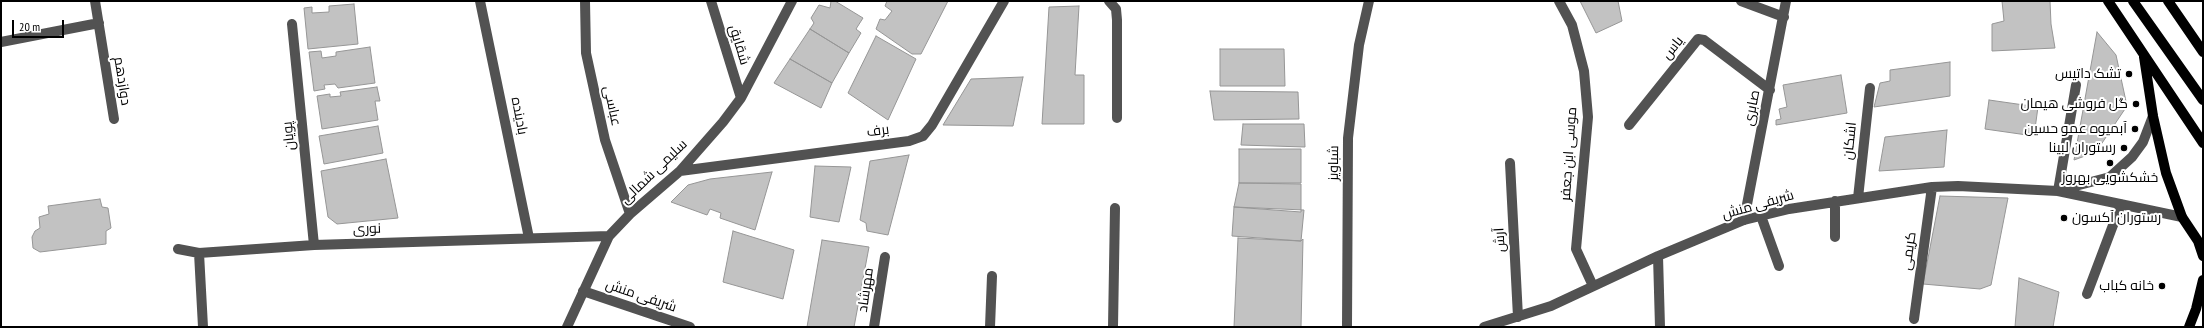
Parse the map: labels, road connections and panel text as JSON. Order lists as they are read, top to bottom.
{
  "streets": {
    "street": [
      "شقایق",
      "یاس",
      "دوازدهم",
      "عباسی",
      "صابری",
      "بادینده",
      "برف",
      "پویان",
      "اشکان",
      "موسی ابن جعفر",
      "شباویز",
      "سلیمی شمالی",
      "شریفی منش",
      "نوری",
      "آرش",
      "کریمی",
      "مهرشاد"
    ]
  },
  "crossings": [
    ["شقایق", "سلیمی شمالی"],
    ["یاس", "صابری"],
    ["عباسی", "سلیمی شمالی"],
    ["صابری", "شریفی منش"],
    ["بادینده", "نوری"],
    ["برف", "سلیمی شمالی"],
    ["پویان", "نوری"],
    ["اشکان", "شریفی منش"],
    ["موسی ابن جعفر", "شریفی منش"],
    ["سلیمی شمالی", "شریفی منش"],
    ["سلیمی شمالی", "نوری"],
    ["شریفی منش", "آرش"],
    ["شریفی منش", "کریمی"]
  ],
  "places": [
    "تشک داتیس",
    "گل فروشی هیمان",
    "آبمیوه عمو حسین",
    "رستوران لبینا",
    "خشکشویی بهروز",
    "رستوران آکسون",
    "خانه کباب"
  ],
  "scale_bar": "20 m"
}
